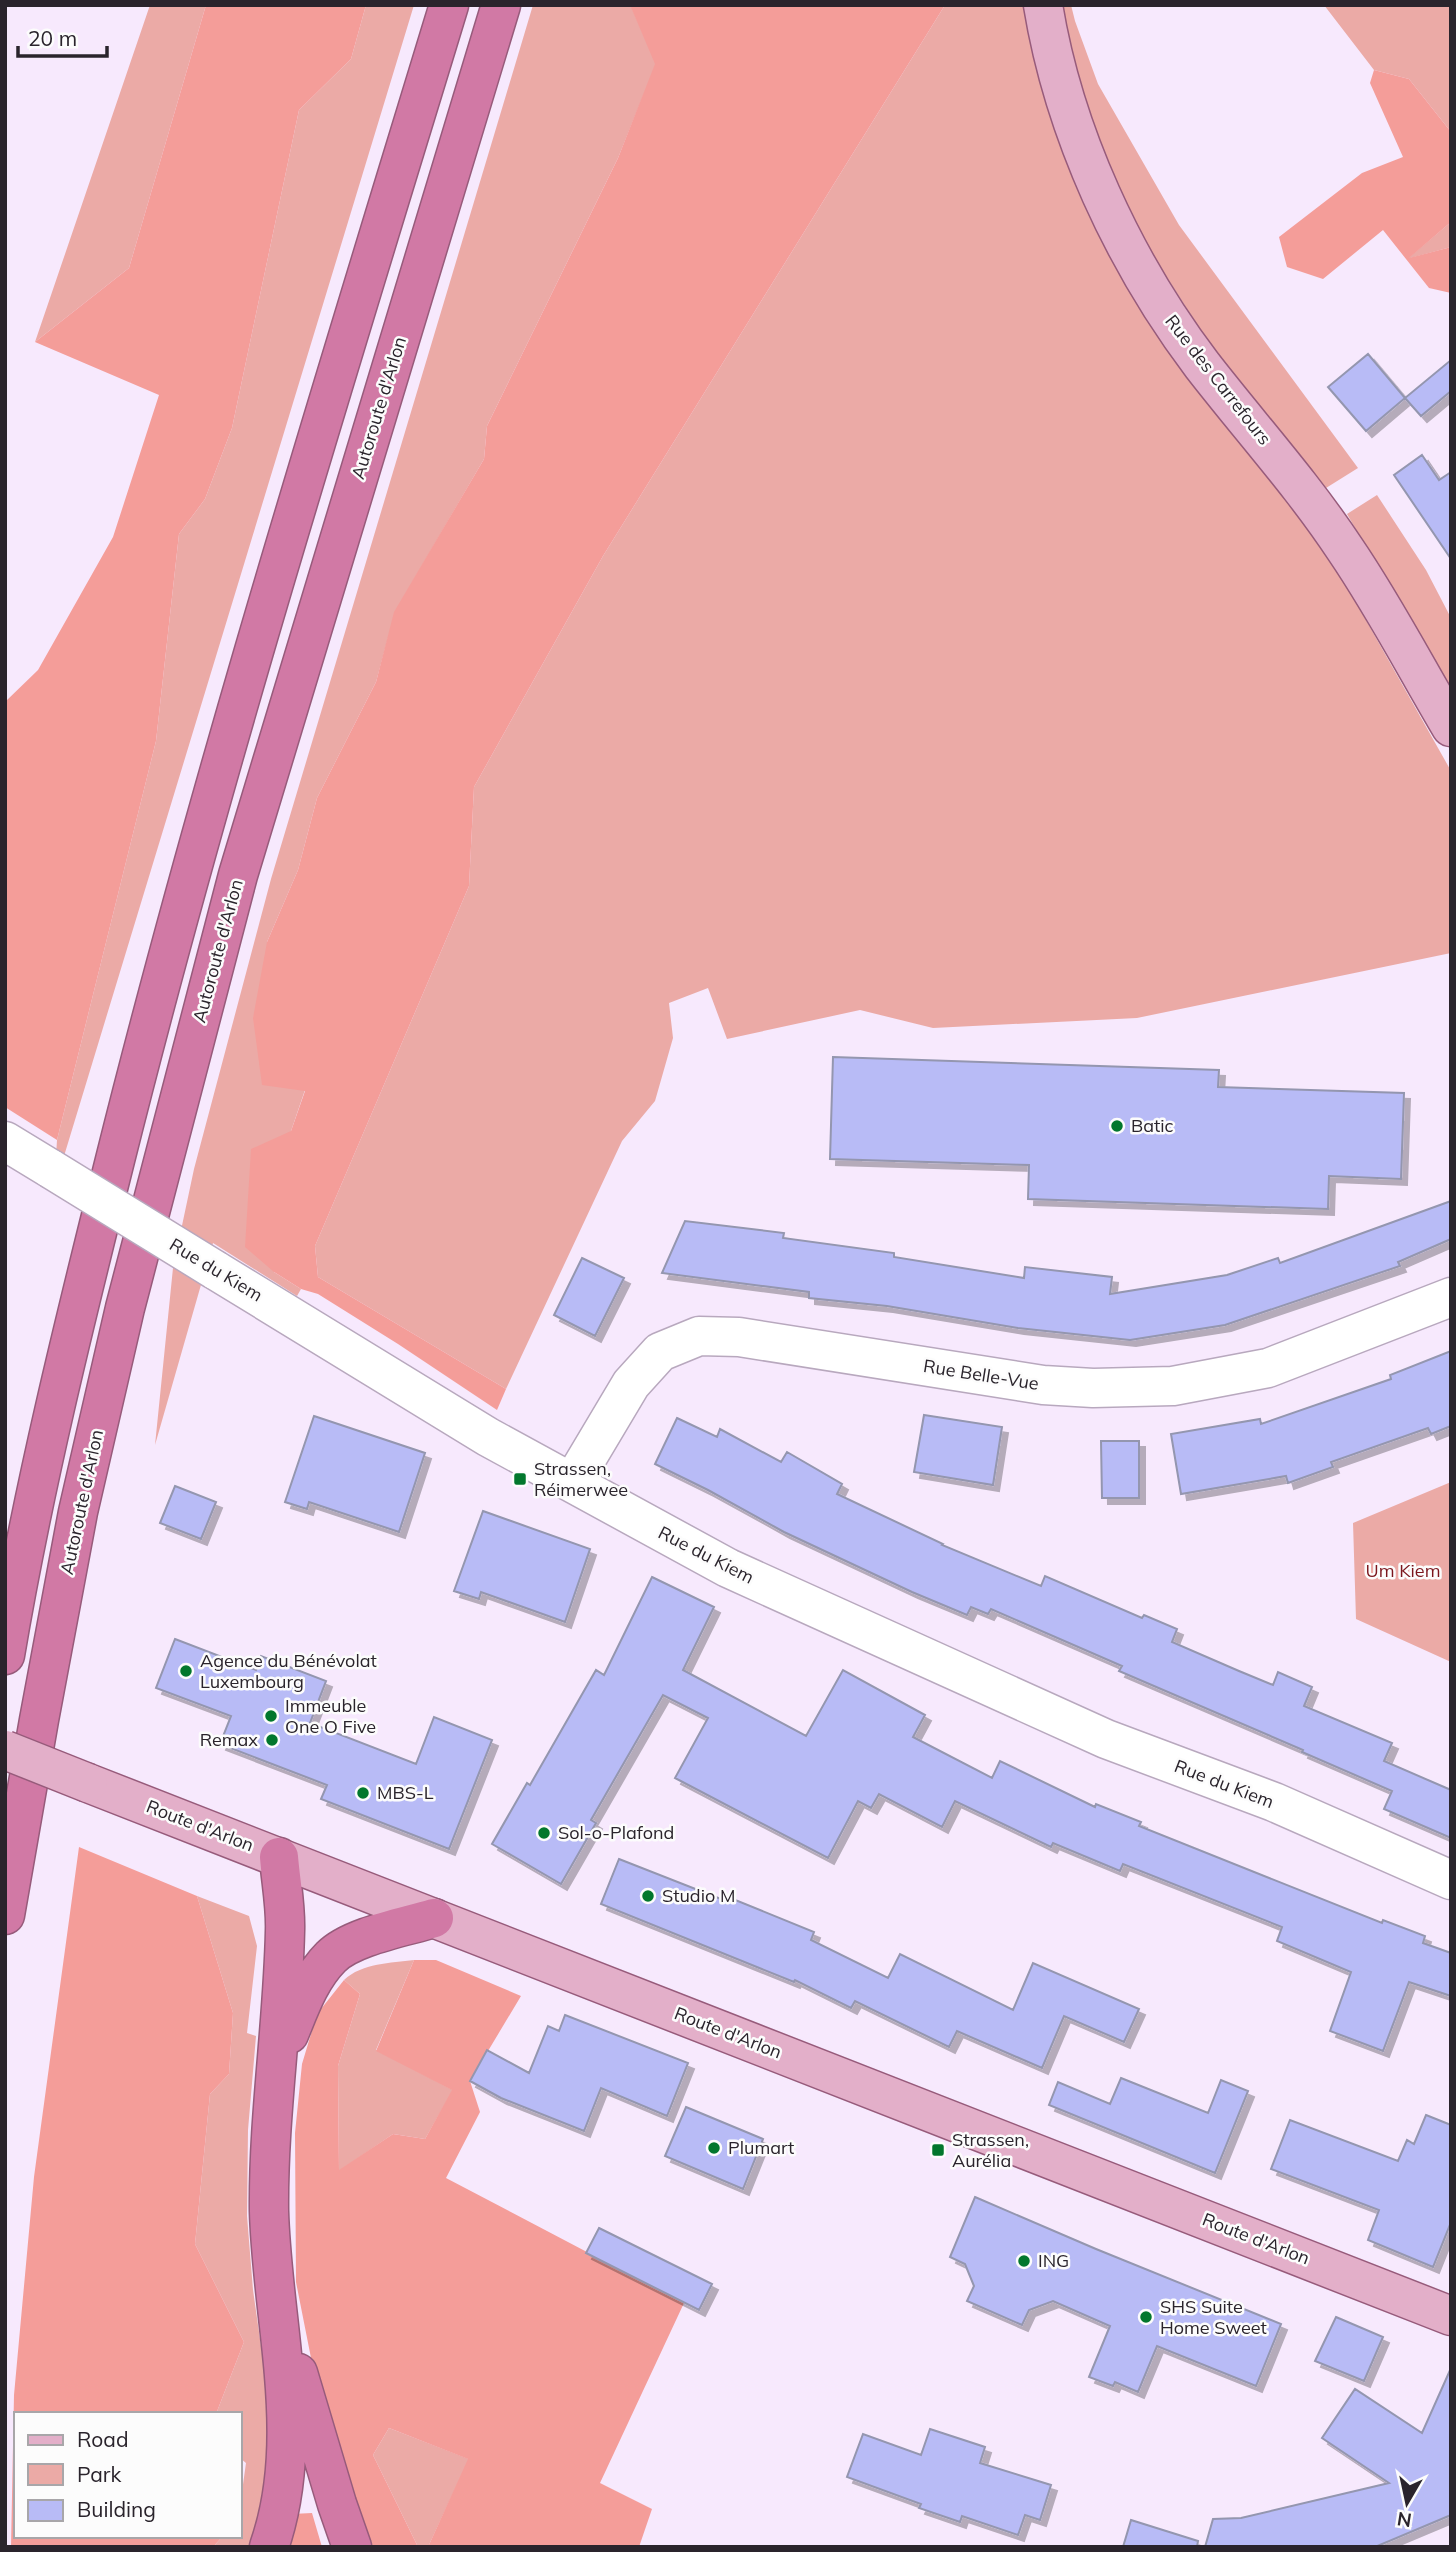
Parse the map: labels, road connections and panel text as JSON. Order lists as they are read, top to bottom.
{
  "streets": {
    "highway": ["Autoroute d'Arlon"],
    "main road": ["Rue des Carrefours", "Route d'Arlon"],
    "street": ["Rue du Kiem", "Rue Belle-Vue"]
  },
  "crossings": [
    ["Rue du Kiem", "Rue Belle-Vue"]
  ],
  "parks": ["Um Kiem"],
  "places": {
    "other": [
      "Batic",
      "Agence du Bénévolat Luxembourg",
      "Immeuble One O Five",
      "Remax",
      "MBS-L",
      "Sol-o-Plafond",
      "Studio M",
      "Plumart",
      "ING",
      "SHS Suite Home Sweet"
    ],
    "transit": ["Strassen, Réimerwee", "Strassen, Aurélia"]
  },
  "legend": ["Road", "Park", "Building"],
  "scale_bar": "20 m",
  "north": "bottom"
}
